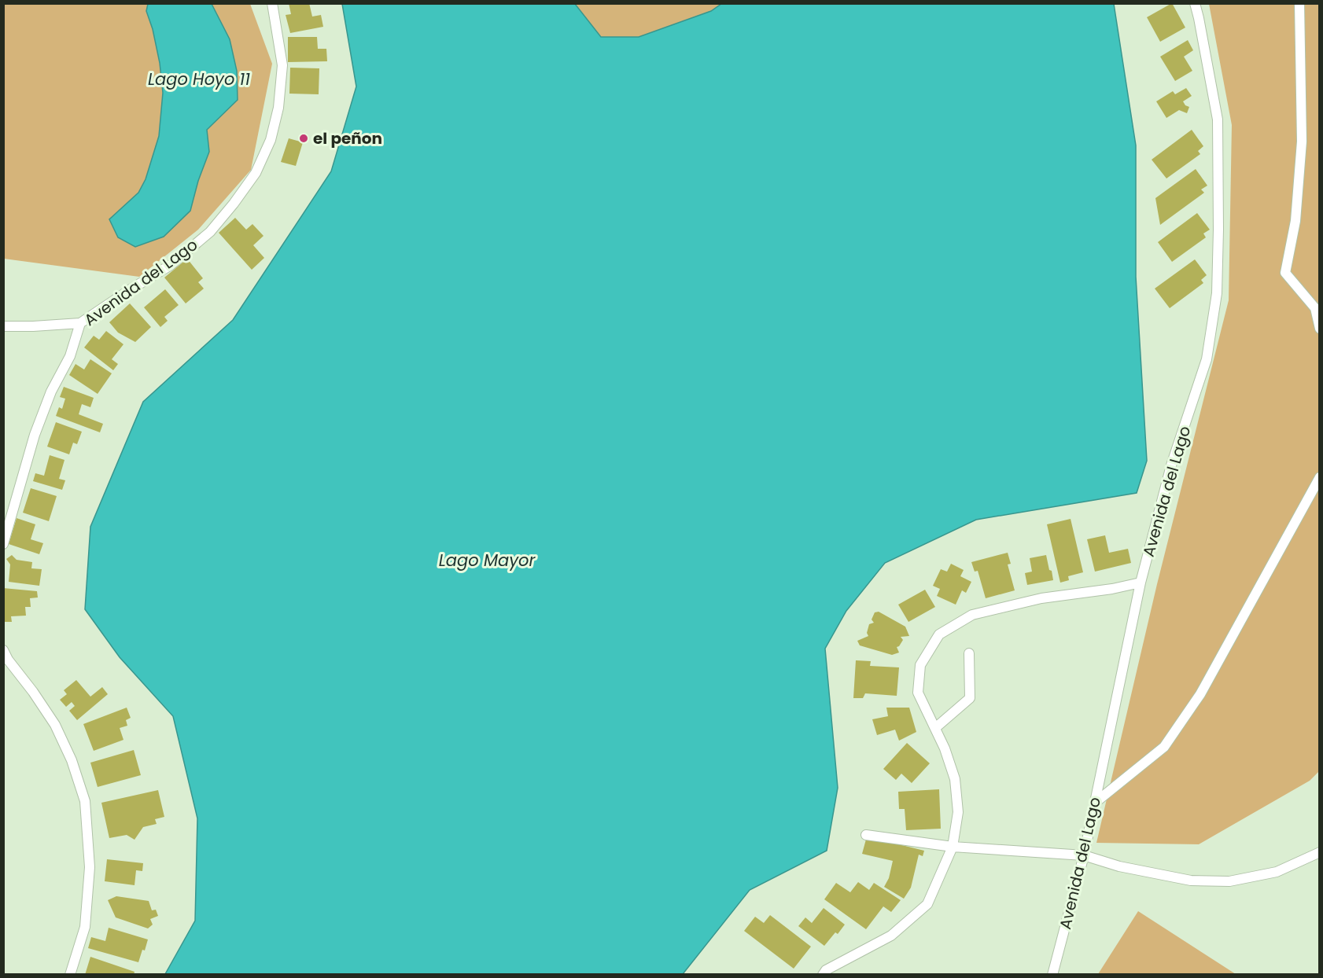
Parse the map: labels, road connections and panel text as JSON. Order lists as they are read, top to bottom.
{
  "streets": {
    "street": ["Avenida del Lago"]
  },
  "water": ["Lago Hoyo 11", "Lago Mayor"],
  "places": ["el peñon"]
}
